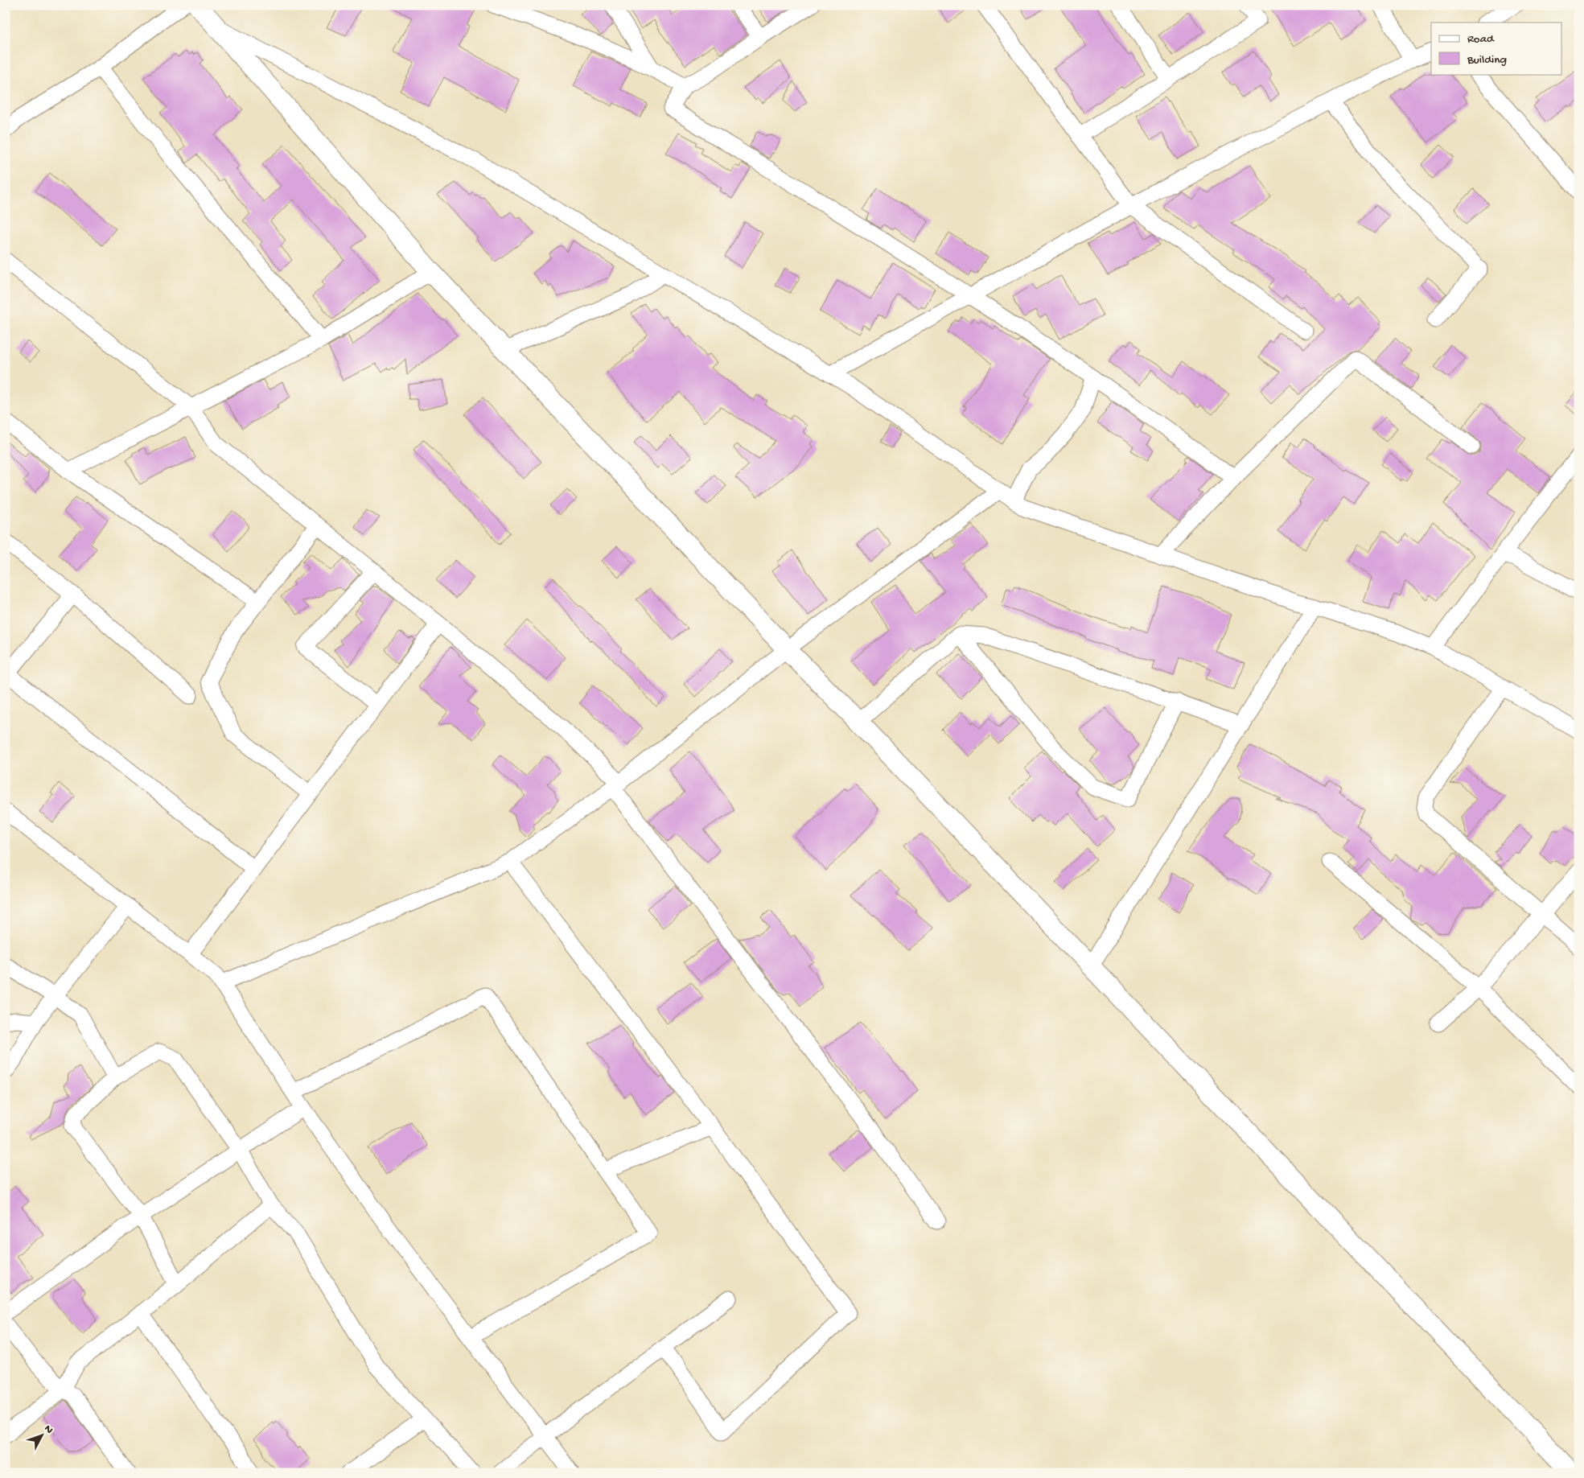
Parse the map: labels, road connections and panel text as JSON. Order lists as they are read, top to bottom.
{
  "legend": ["Road", "Building"],
  "north": "top right"
}
